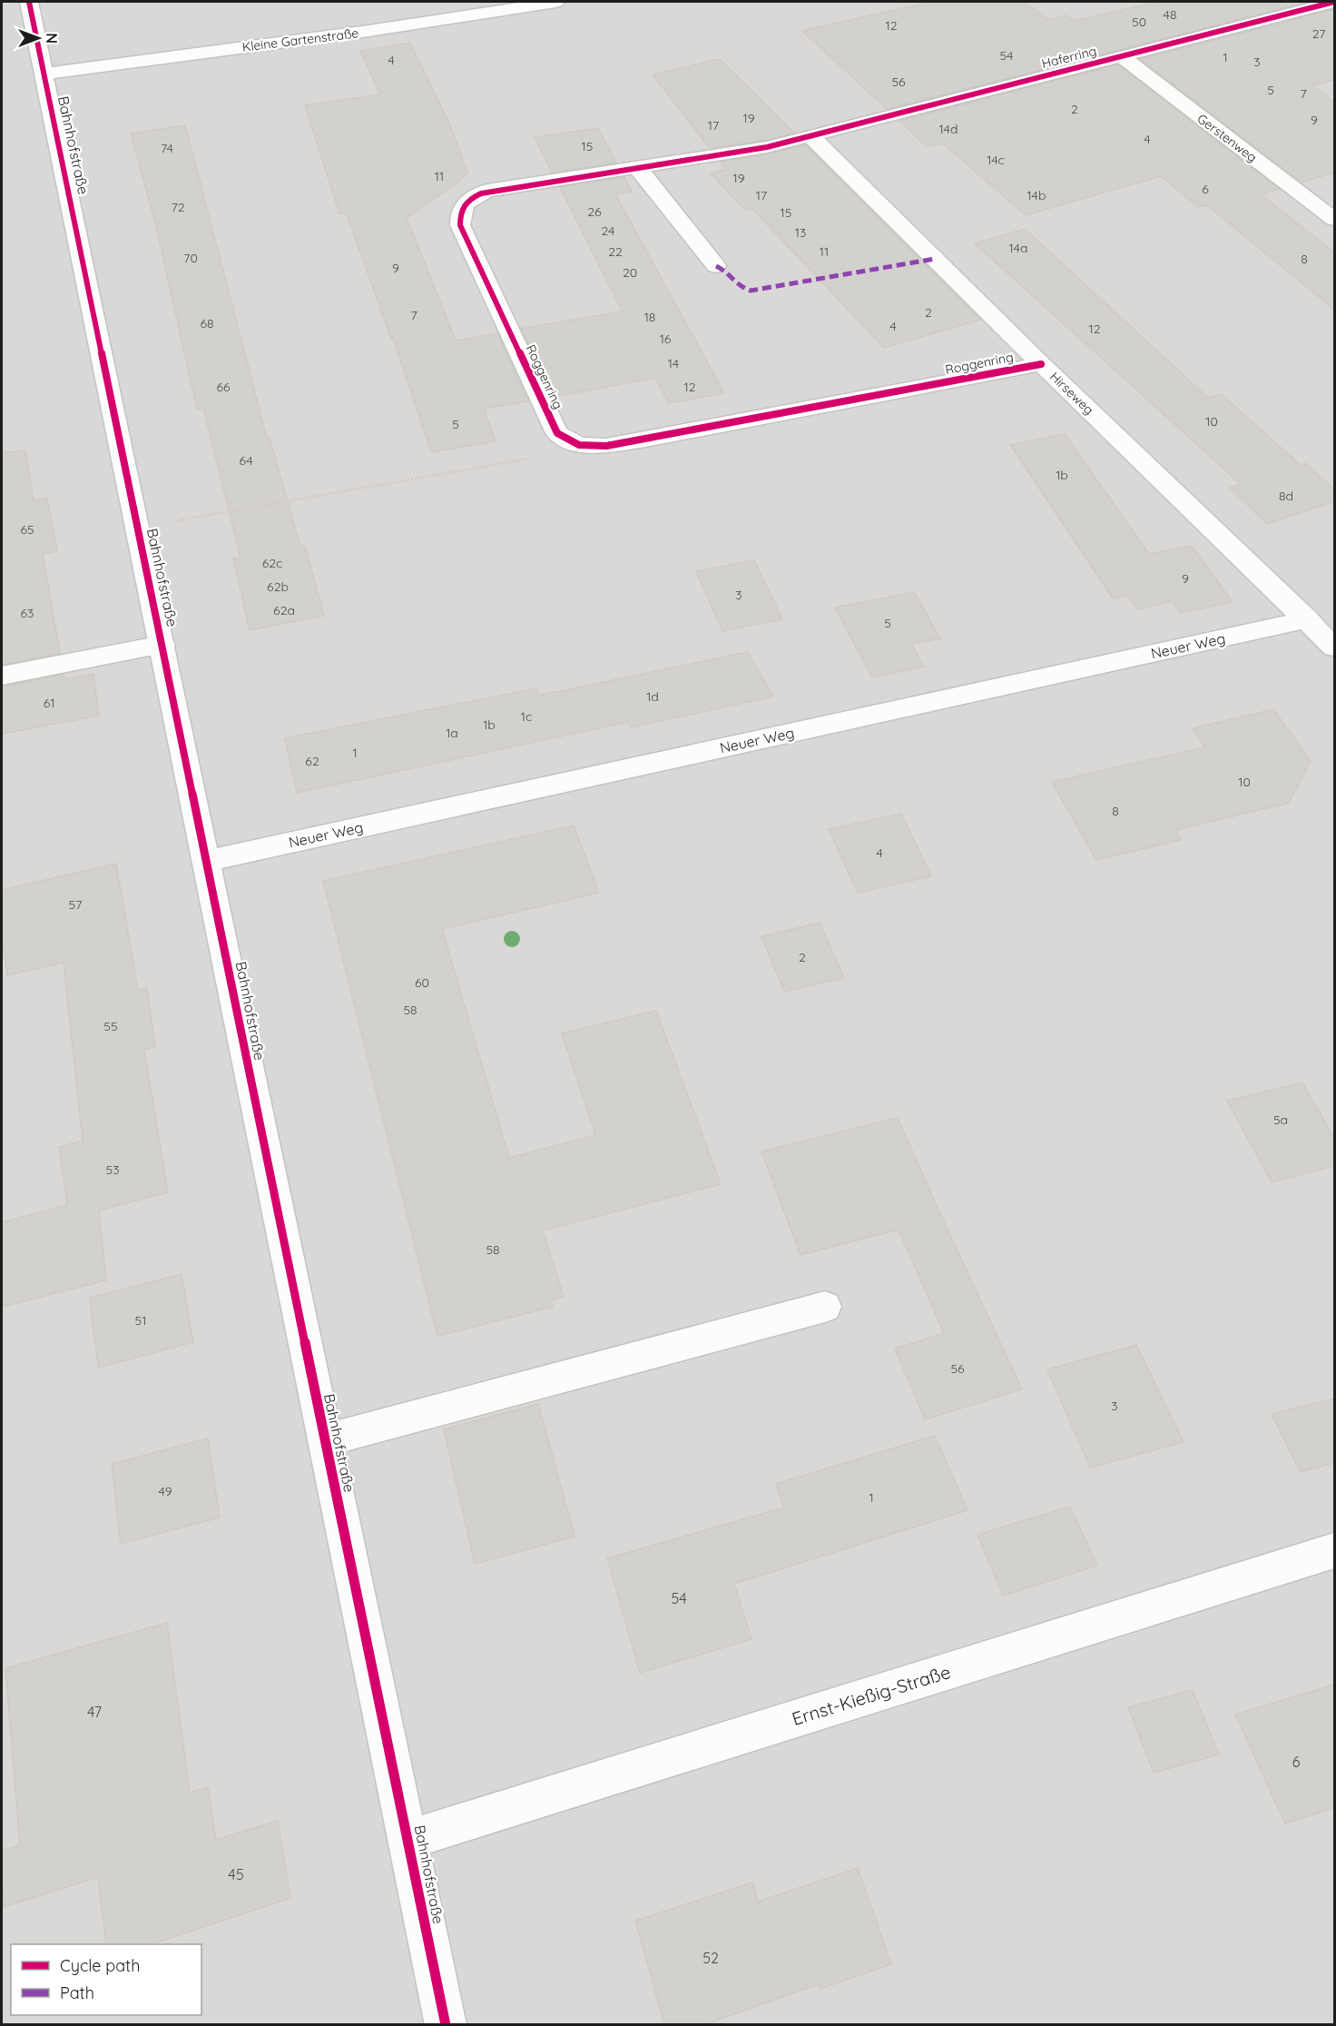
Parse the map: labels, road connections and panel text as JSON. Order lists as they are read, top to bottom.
{
  "streets": {
    "street": [
      "Kleine Gartenstraße",
      "Haferring",
      "Gerstenweg",
      "Bahnhofstraße",
      "Roggenring",
      "Hirseweg",
      "Neuer Weg",
      "Ernst-Kießig-Straße"
    ]
  },
  "crossings": [
    ["Kleine Gartenstraße", "Bahnhofstraße"],
    ["Haferring", "Gerstenweg"],
    ["Haferring", "Roggenring"],
    ["Haferring", "Hirseweg"],
    ["Bahnhofstraße", "Neuer Weg"],
    ["Bahnhofstraße", "Ernst-Kießig-Straße"],
    ["Roggenring", "Hirseweg"],
    ["Hirseweg", "Neuer Weg"]
  ],
  "house_numbers": [
    "48",
    "50",
    "12",
    "27",
    "54",
    "1",
    "4",
    "3",
    "56",
    "5",
    "7",
    "2",
    "19",
    "9",
    "17",
    "14d",
    "4",
    "15",
    "74",
    "14c",
    "11",
    "19",
    "6",
    "17",
    "14b",
    "72",
    "26",
    "15",
    "24",
    "13",
    "14a",
    "22",
    "11",
    "70",
    "8",
    "9",
    "20",
    "2",
    "7",
    "18",
    "68",
    "4",
    "12",
    "16",
    "14",
    "66",
    "12",
    "10",
    "5",
    "64",
    "1b",
    "8d",
    "65",
    "62c",
    "9",
    "62b",
    "3",
    "62a",
    "63",
    "5",
    "1d",
    "61",
    "1c",
    "1b",
    "1a",
    "1",
    "62",
    "10",
    "8",
    "4",
    "57",
    "2",
    "60",
    "58",
    "55",
    "5a",
    "53",
    "58",
    "51",
    "56",
    "3",
    "49",
    "1",
    "54",
    "47",
    "6",
    "45",
    "52"
  ],
  "legend": ["Cycle path", "Path"],
  "north": "right"
}
